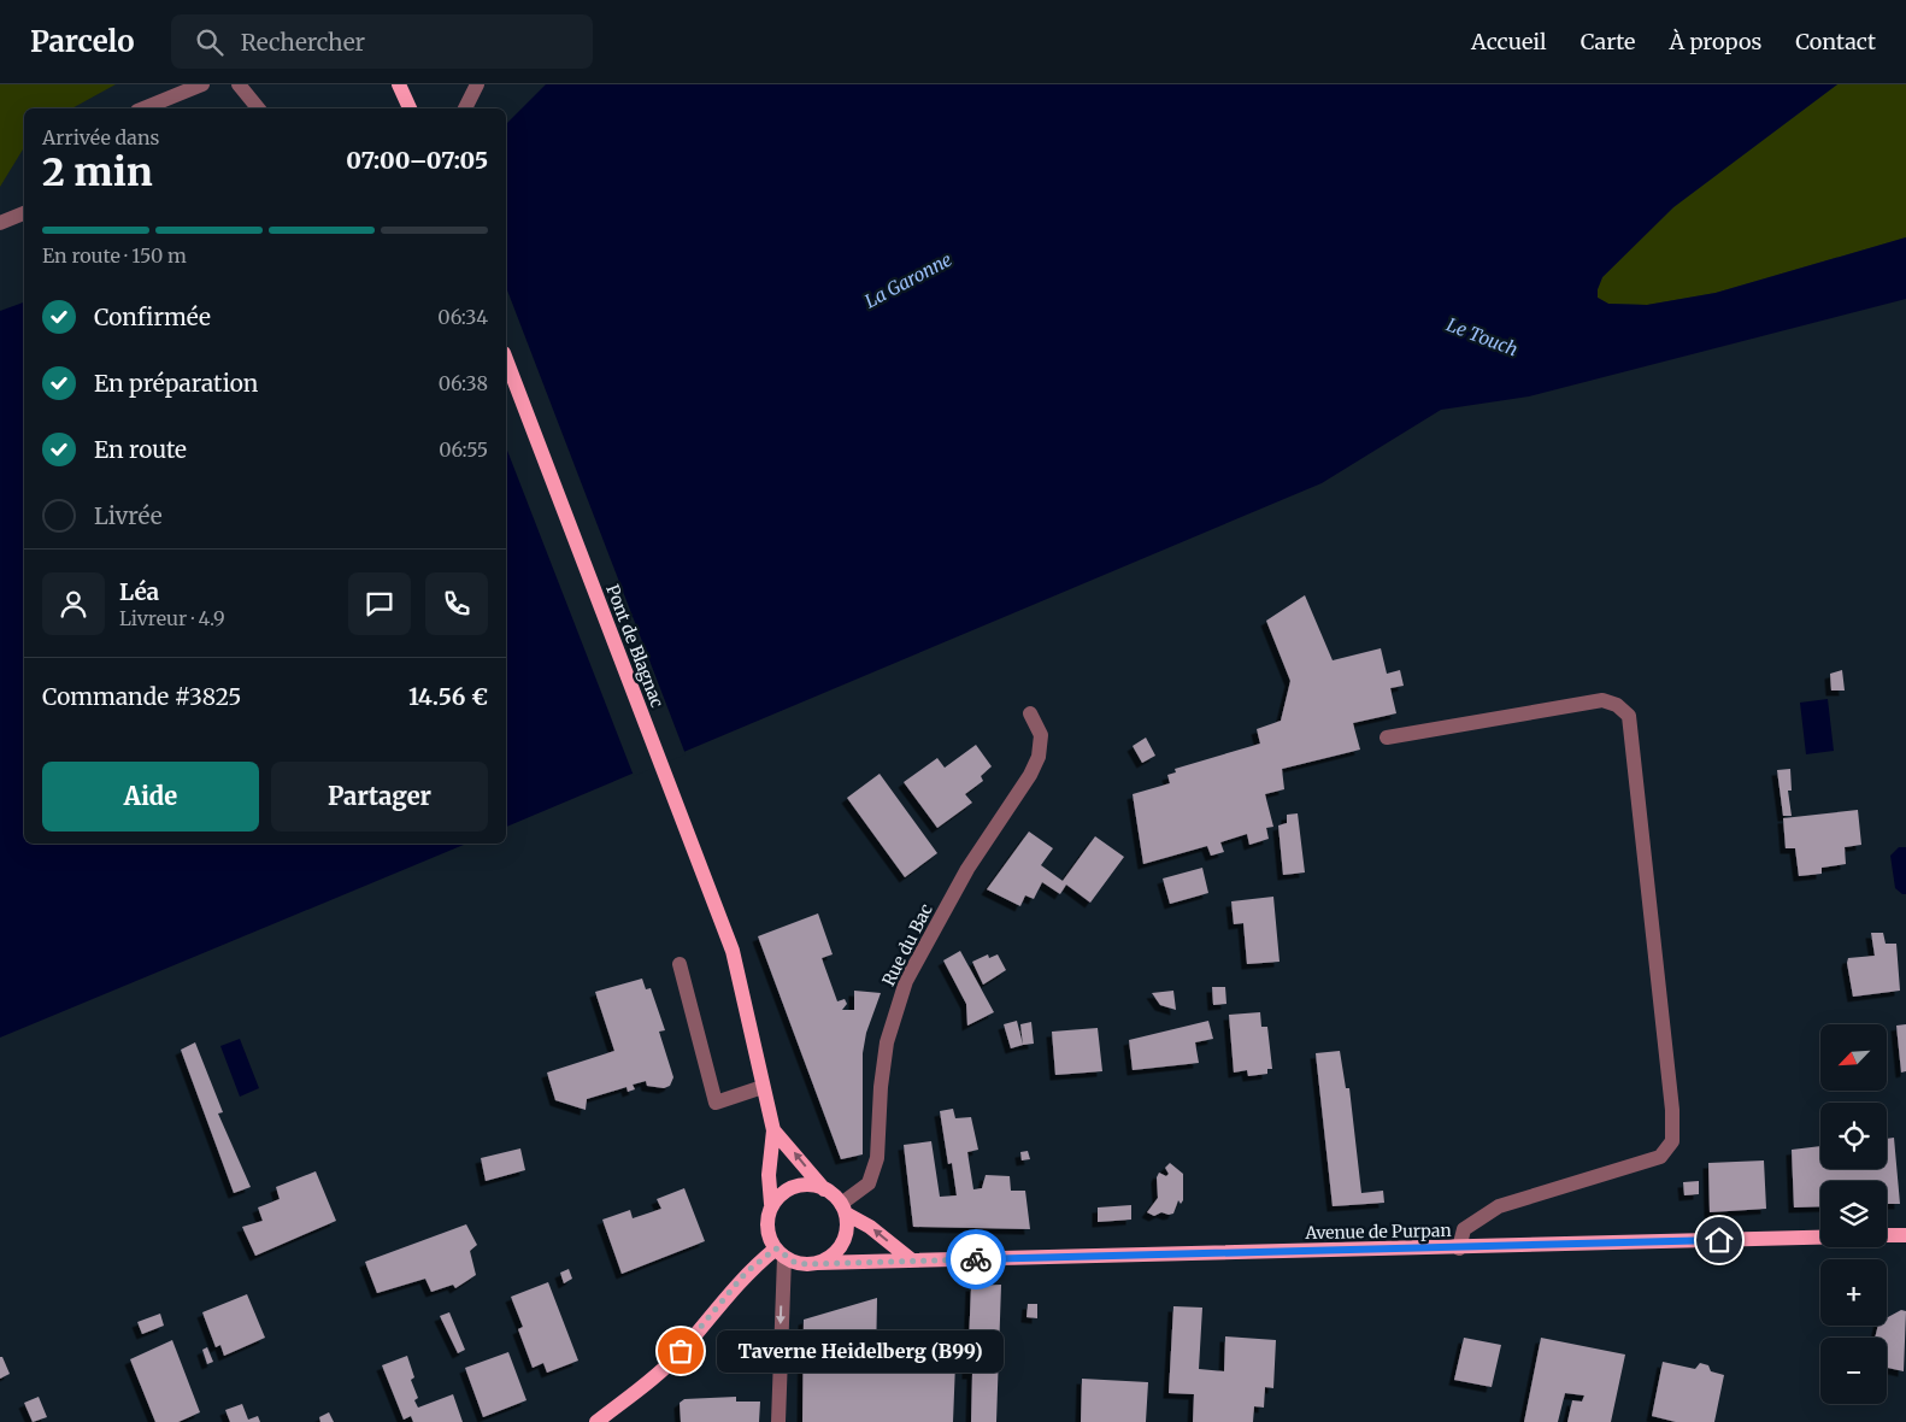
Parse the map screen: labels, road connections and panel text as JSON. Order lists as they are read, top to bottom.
{
  "streets": {
    "main road": ["Pont de Blagnac", "Avenue de Purpan"],
    "street": ["Rue du Bac"]
  },
  "crossings": [
    ["Rue du Bac", "Avenue de Purpan"]
  ],
  "water": ["La Garonne", "Le Touch"],
  "places": ["Taverne Heidelberg (B99)"],
  "north": "bottom left",
  "page": {
    "header": "Parcelo",
    "search": "Rechercher",
    "nav": [
      "Accueil",
      "Carte",
      "À propos",
      "Contact"
    ],
    "heading": ["2 min", "Arrivée dans", "07:00–07:05"],
    "panel": [
      "Léa",
      "Livreur · 4.9",
      "Commande #3825",
      "14.56 €"
    ],
    "bar": "En route · 150 m",
    "list": [
      ["Confirmée", "06:34"],
      ["En préparation", "06:38"],
      ["En route", "06:55"],
      "Livrée"
    ],
    "buttons": ["Aide", "Partager"],
    "map_buttons": ["+", "−"],
    "bubble": "Taverne Heidelberg (B99)"
  }
}
